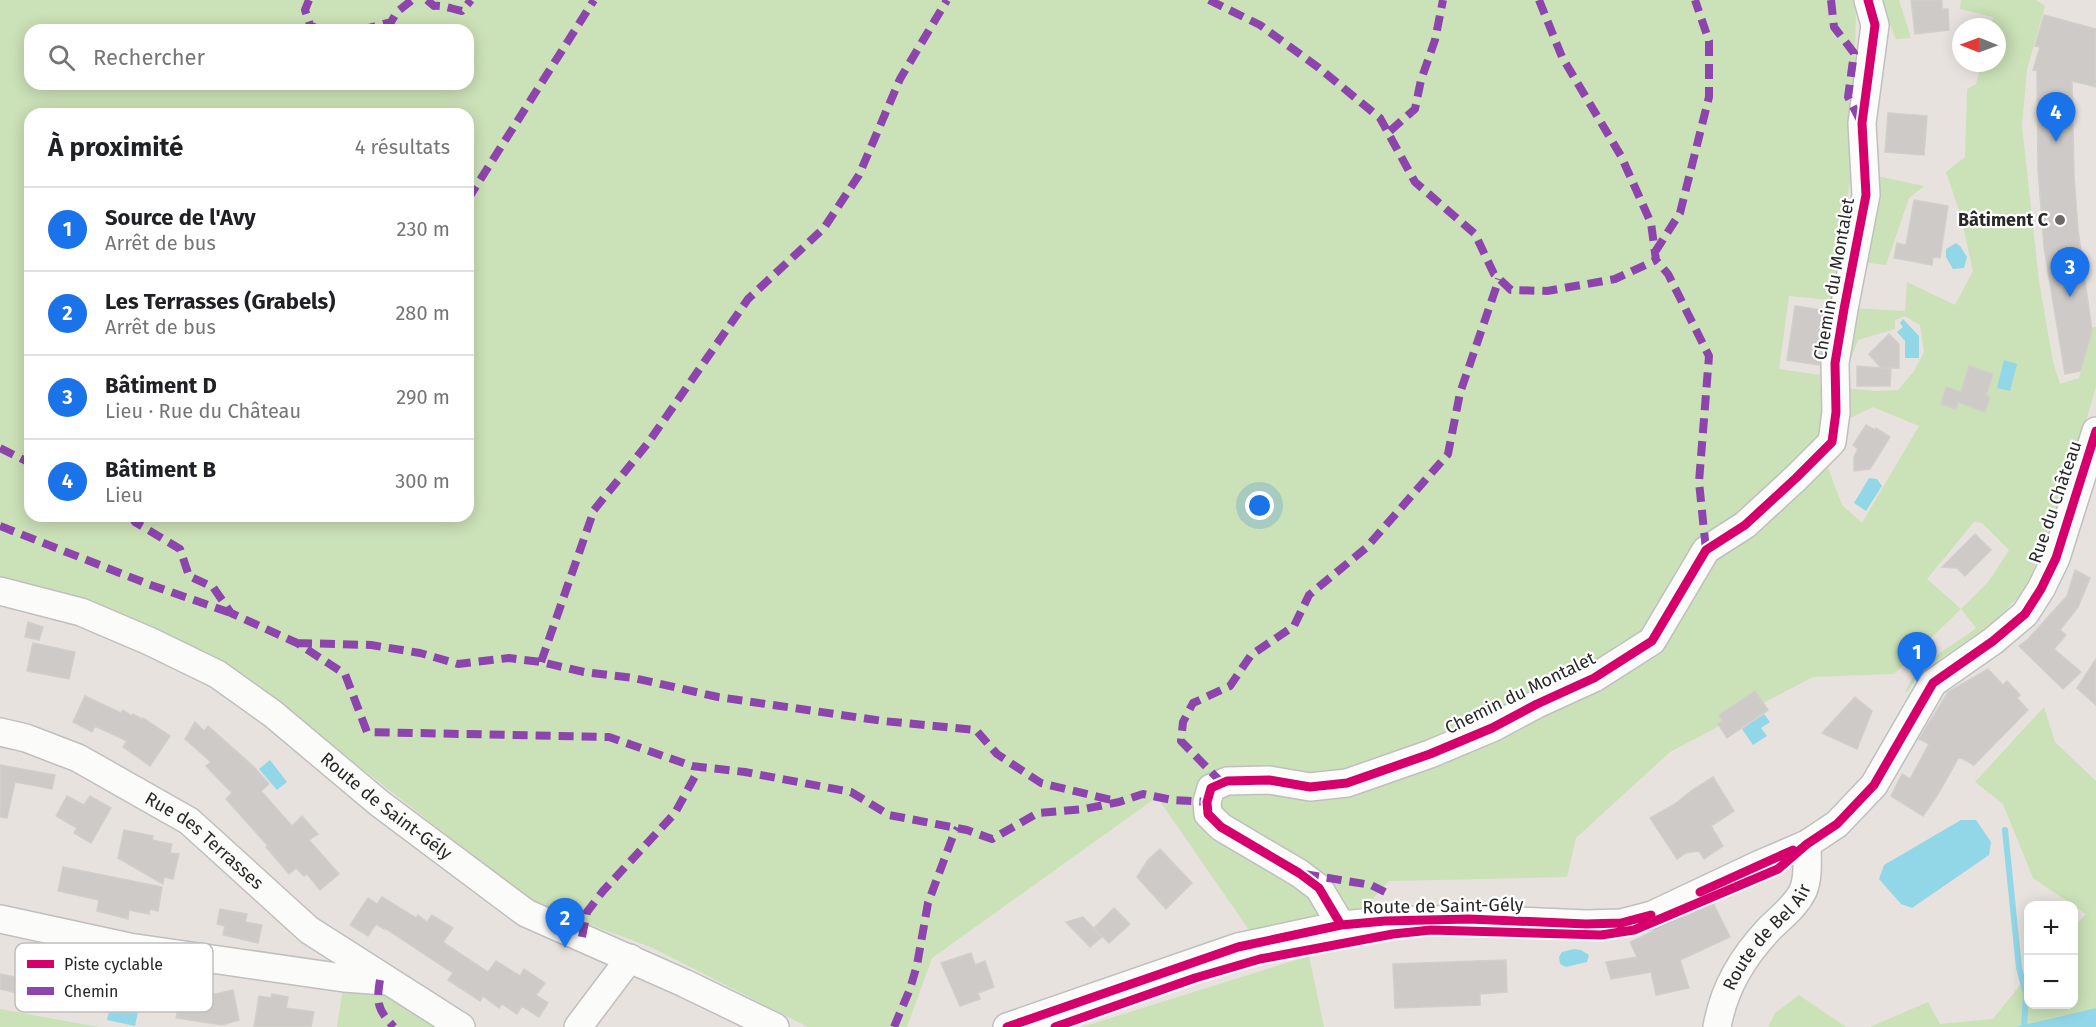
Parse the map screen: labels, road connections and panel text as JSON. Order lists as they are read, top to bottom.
{
  "streets": {
    "street": [
      "Chemin du Montalet",
      "Rue du Château",
      "Route de Saint-Gély",
      "Rue des Terrasses",
      "Route de Bel Air"
    ]
  },
  "crossings": [
    ["Chemin du Montalet", "Route de Saint-Gély"],
    ["Rue du Château", "Route de Saint-Gély"],
    ["Rue du Château", "Route de Bel Air"],
    ["Route de Saint-Gély", "Route de Bel Air"]
  ],
  "places": ["Bâtiment C"],
  "legend": ["Piste cyclable", "Chemin"],
  "north": "left",
  "page": {
    "search": "Rechercher",
    "pins": [
      "4",
      "3",
      "1",
      "2"
    ],
    "heading": ["À proximité", "4 résultats"],
    "list": [
      {
        "mark": "1",
        "name": "Source de l'Avy",
        "note": "Arrêt de bus",
        "value": "230 m"
      },
      {
        "mark": "2",
        "name": "Les Terrasses (Grabels)",
        "note": "Arrêt de bus",
        "value": "280 m"
      },
      {
        "mark": "3",
        "name": "Bâtiment D",
        "note": "Lieu · Rue du Château",
        "value": "290 m"
      },
      {
        "mark": "4",
        "name": "Bâtiment B",
        "note": "Lieu",
        "value": "300 m"
      }
    ],
    "map_buttons": ["+", "−"]
  }
}
